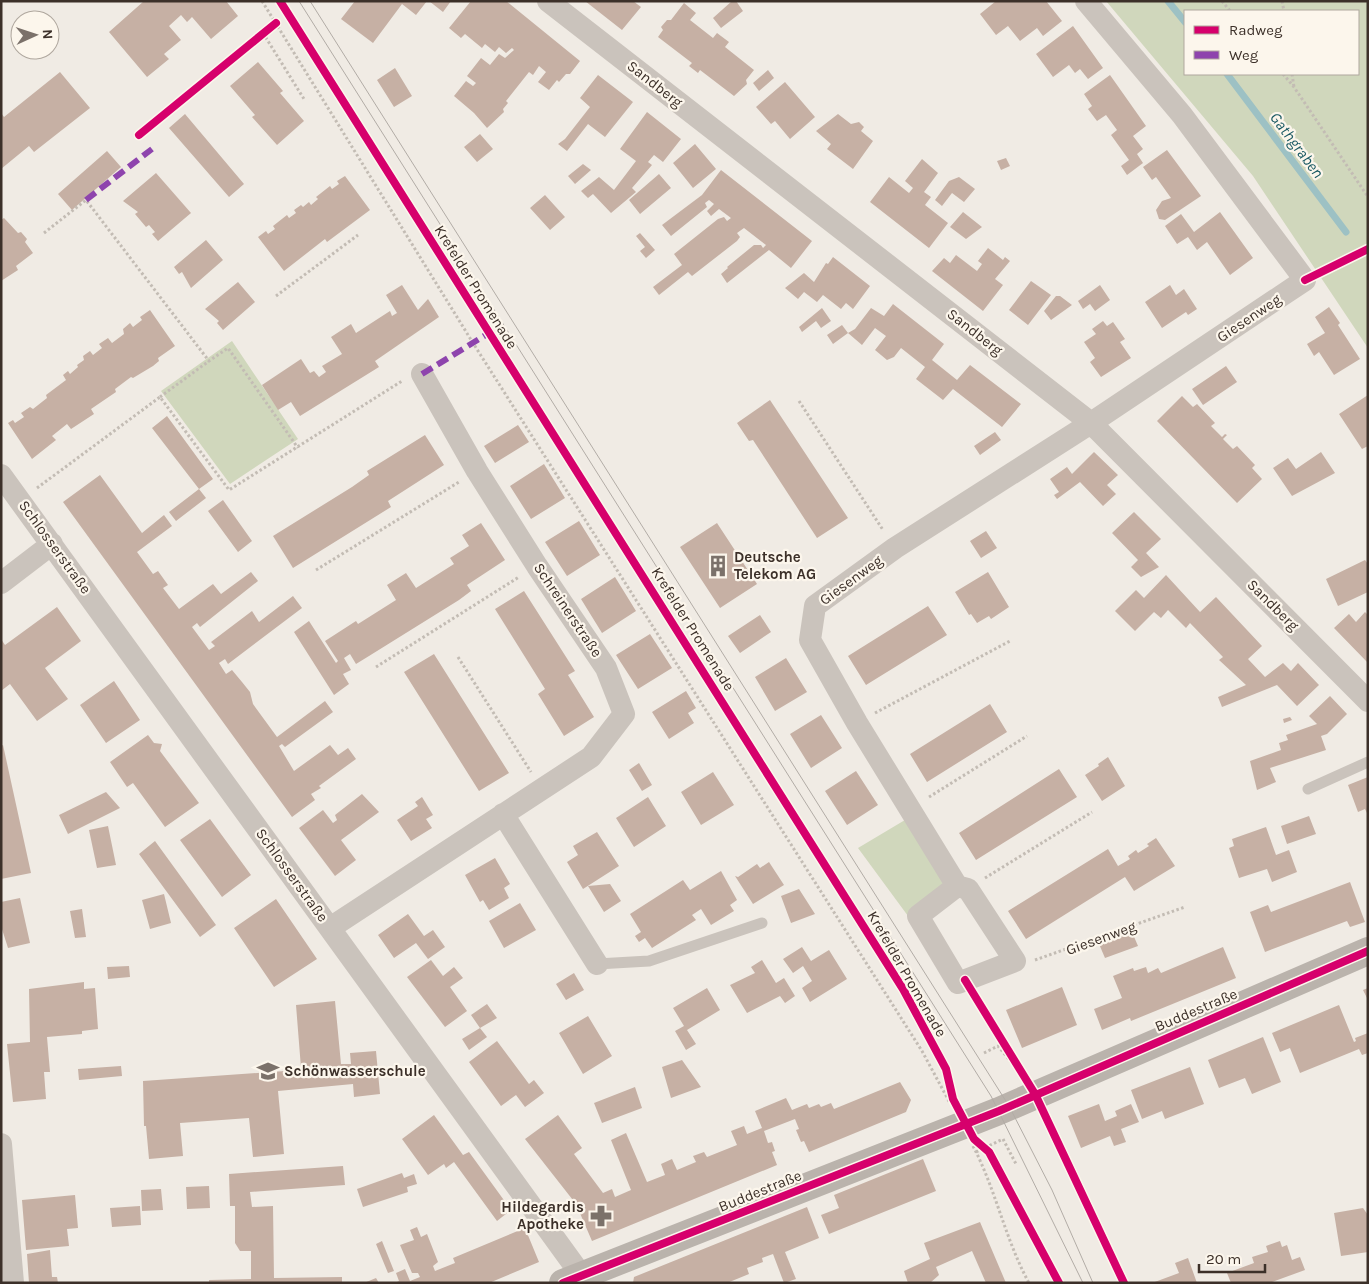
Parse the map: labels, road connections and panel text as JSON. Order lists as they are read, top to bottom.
{
  "streets": {
    "main road": ["Buddestraße"],
    "street": [
      "Sandberg",
      "Giesenweg",
      "Schlosserstraße",
      "Schreinerstraße"
    ],
    "cycle path": ["Krefelder Promenade"]
  },
  "crossings": [
    ["Sandberg", "Giesenweg"],
    ["Schlosserstraße", "Schreinerstraße"],
    ["Schlosserstraße", "Buddestraße"]
  ],
  "water": ["Gathgraben"],
  "places": {
    "building": ["Deutsche Telekom AG"],
    "school or university": ["Schönwasserschule"],
    "pharmacy": ["Hildegardis Apotheke"]
  },
  "legend": ["Radweg", "Weg"],
  "scale_bar": "20 m",
  "north": "right"
}
